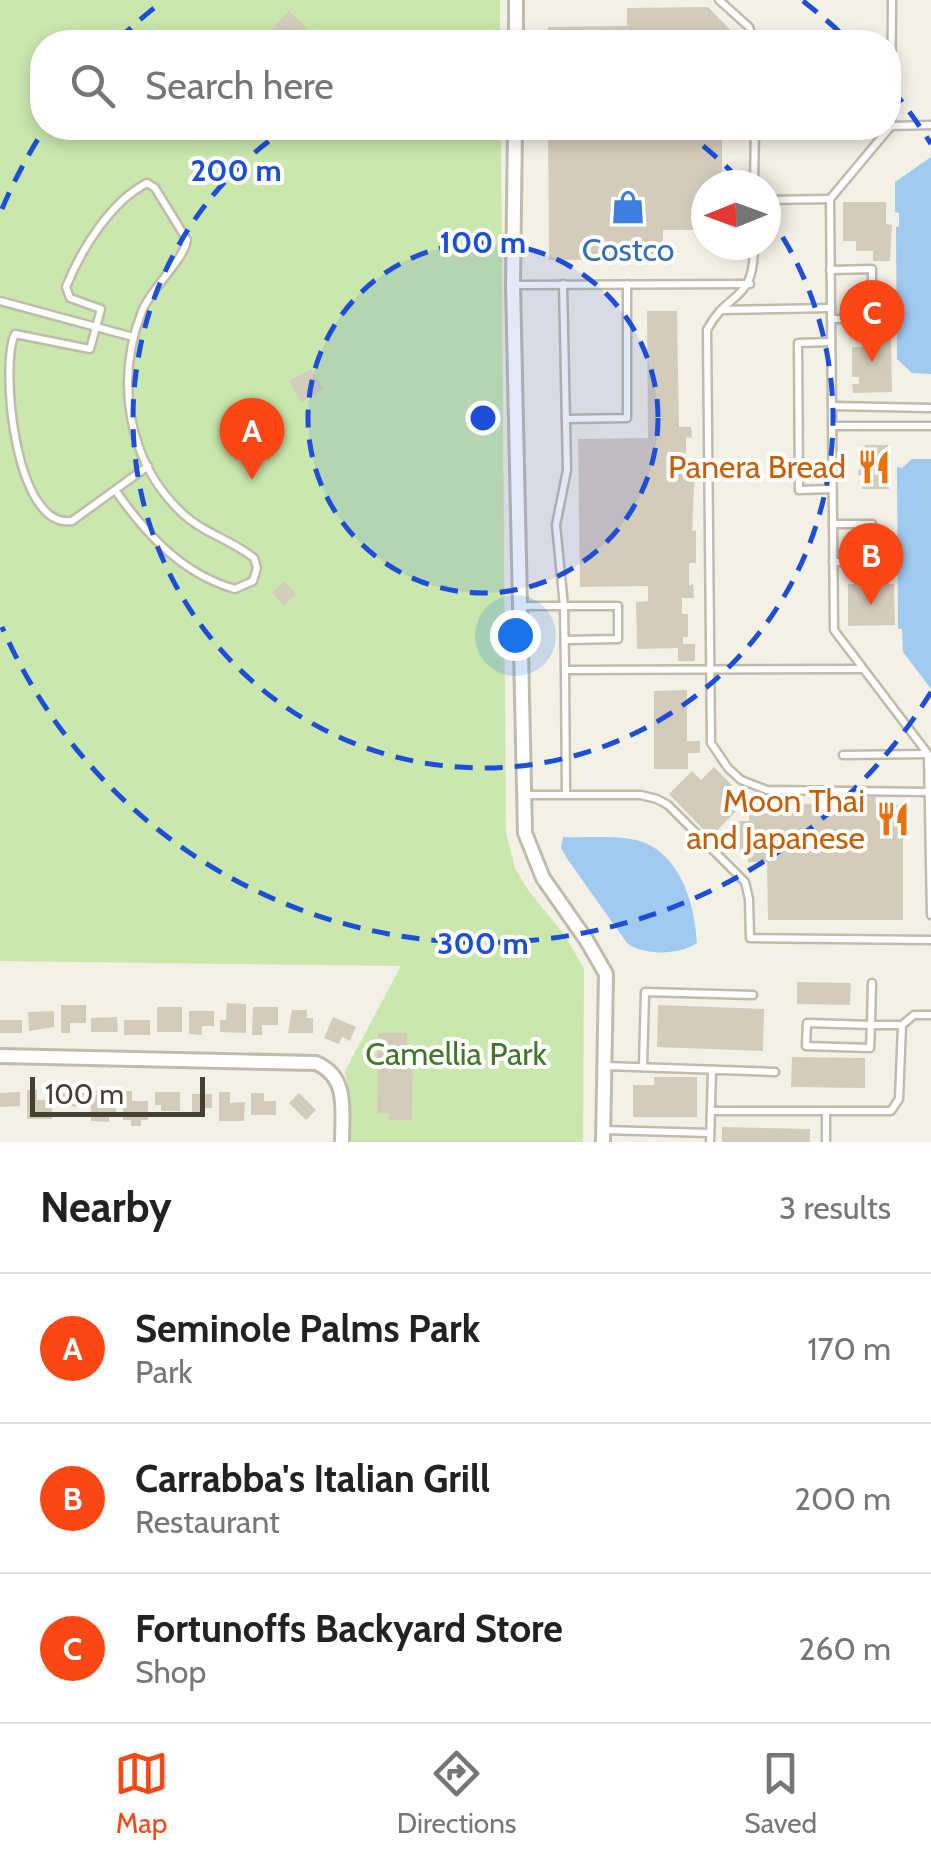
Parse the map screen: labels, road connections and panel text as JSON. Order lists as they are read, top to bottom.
{
  "parks": ["Camellia Park"],
  "places": {
    "shop": ["Costco"],
    "restaurant": ["Panera Bread", "Moon Thai and Japanese"]
  },
  "scale_bar": "100 m",
  "north": "left",
  "page": {
    "search": "Search here",
    "pins": ["C", "A", "B"],
    "scale": "100 m",
    "heading": ["Nearby", "3 results"],
    "list": [
      {
        "mark": "A",
        "name": "Seminole Palms Park",
        "note": "Park",
        "value": "170 m"
      },
      {
        "mark": "B",
        "name": "Carrabba's Italian Grill",
        "note": "Restaurant",
        "value": "200 m"
      },
      {
        "mark": "C",
        "name": "Fortunoffs Backyard Store",
        "note": "Shop",
        "value": "260 m"
      }
    ],
    "nav": ["Map", "Directions", "Saved"]
  },
  "rings": ["200 m", "100 m", "300 m"]
}
